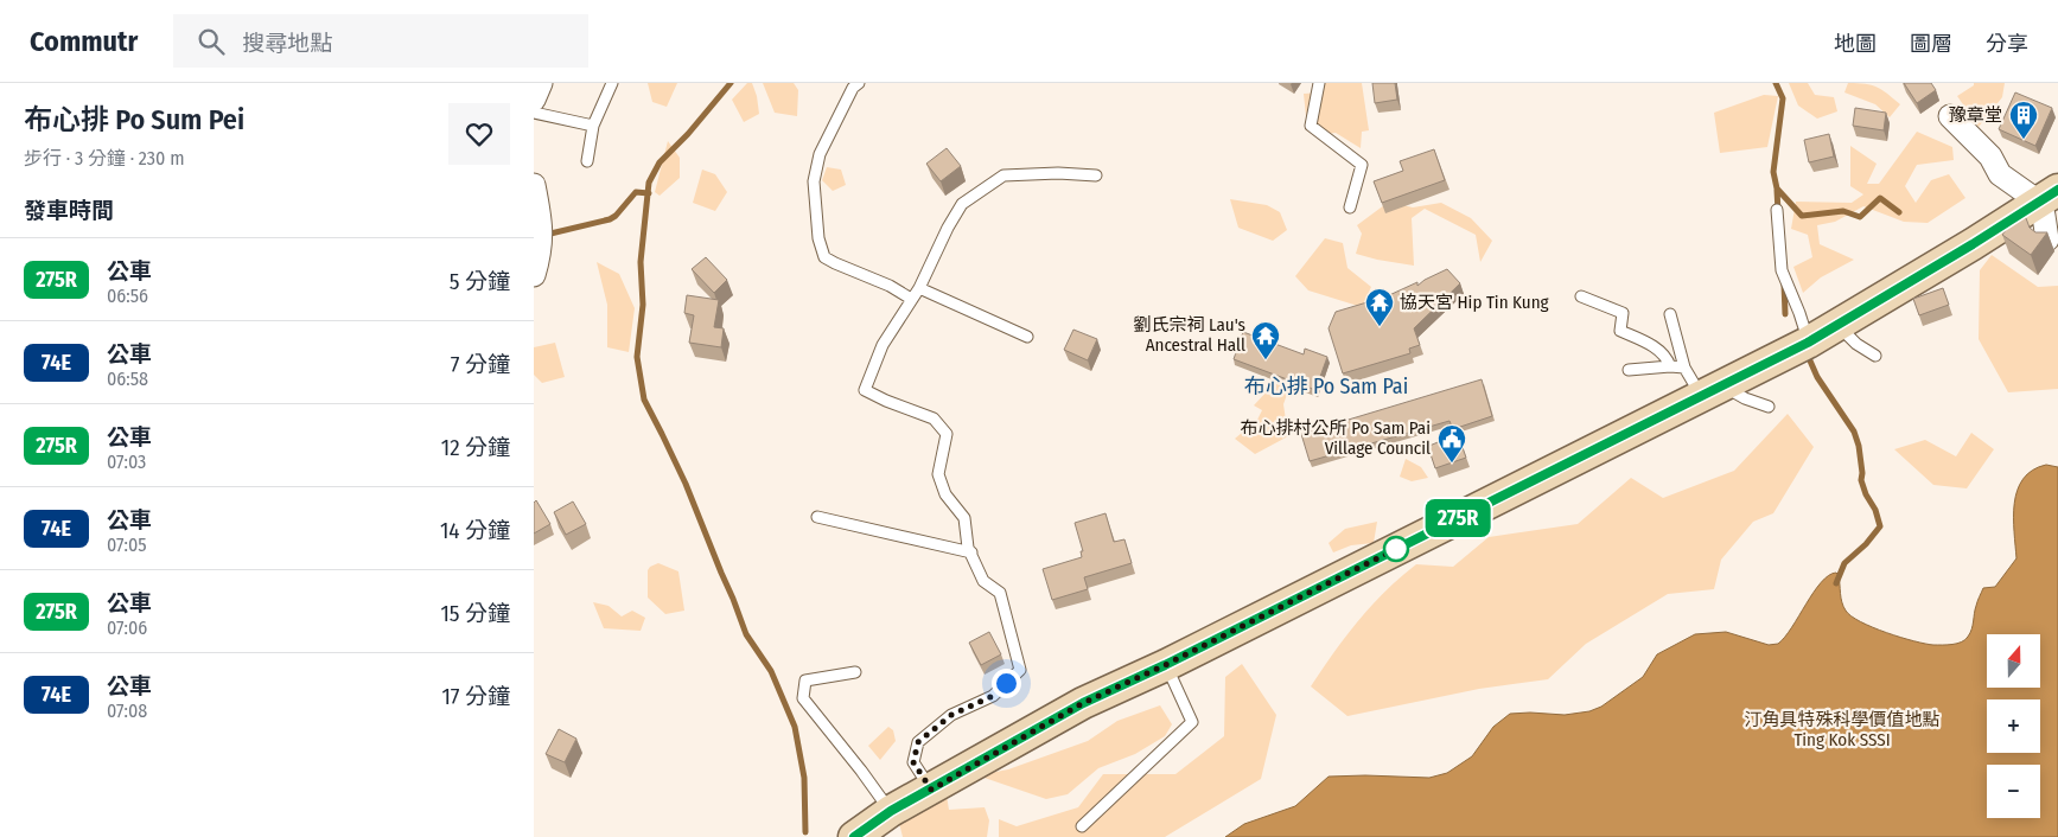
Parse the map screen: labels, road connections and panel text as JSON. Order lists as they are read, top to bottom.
{
  "districts": ["布心排 Po Sam Pai"],
  "parks": ["汀角具特殊科學價值地點 Ting Kok SSSI"],
  "places": {
    "building": ["豫章堂"],
    "temple": ["協天宮 Hip Tin Kung", "劉氏宗祠 Lau's Ancestral Hall"],
    "public building": ["布心排村公所 Po Sam Pai Village Council"]
  },
  "lines": ["bus line 275R"],
  "north": "top",
  "page": {
    "header": "Commutr",
    "search": "搜尋地點",
    "nav": ["地圖", "圖層", "分享"],
    "heading": [
      ["布心排 Po Sum Pei", "步行 · 3 分鐘 · 230 m"],
      "發車時間"
    ],
    "on_map": "275R",
    "list": [
      {
        "mark": "275R",
        "name": "公車",
        "note": "06:56",
        "value": "5 分鐘"
      },
      {
        "mark": "74E",
        "name": "公車",
        "note": "06:58",
        "value": "7 分鐘"
      },
      {
        "mark": "275R",
        "name": "公車",
        "note": "07:03",
        "value": "12 分鐘"
      },
      {
        "mark": "74E",
        "name": "公車",
        "note": "07:05",
        "value": "14 分鐘"
      },
      {
        "mark": "275R",
        "name": "公車",
        "note": "07:06",
        "value": "15 分鐘"
      },
      {
        "mark": "74E",
        "name": "公車",
        "note": "07:08",
        "value": "17 分鐘"
      }
    ],
    "map_buttons": ["+", "−"]
  }
}
